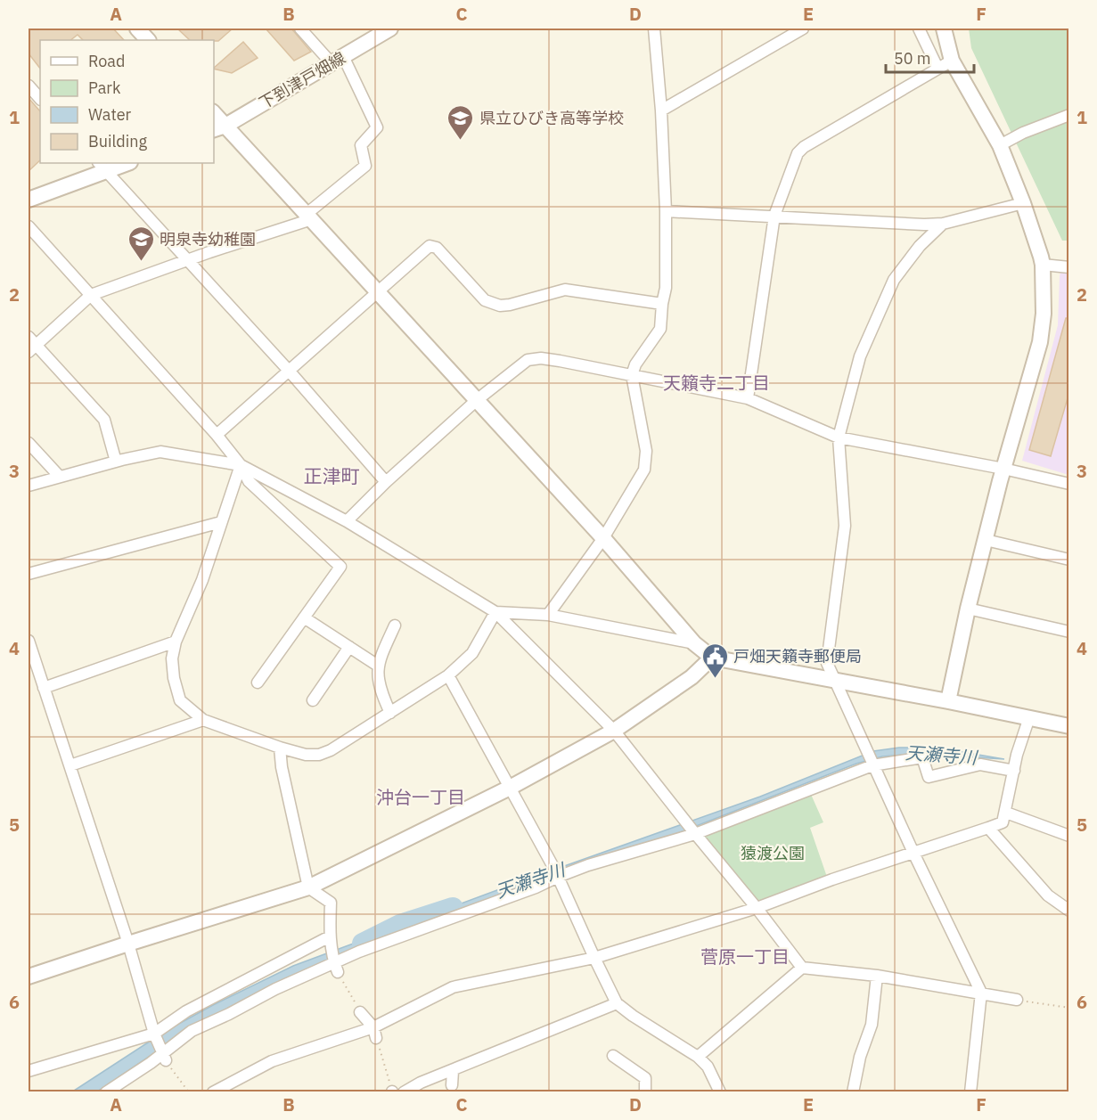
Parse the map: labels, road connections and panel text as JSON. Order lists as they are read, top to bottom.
{
  "streets": {
    "street": ["下到津戸畑線"]
  },
  "districts": [
    "天籟寺二丁目",
    "正津町",
    "沖台一丁目",
    "菅原一丁目"
  ],
  "water": ["天瀬寺川"],
  "parks": ["猿渡公園"],
  "places": {
    "school or university": ["県立ひびき高等学校", "明泉寺幼稚園"],
    "public building": ["戸畑天籟寺郵便局"]
  },
  "legend": [
    "Road",
    "Park",
    "Water",
    "Building"
  ],
  "scale_bar": "50 m",
  "grid": {
    "columns": [
      "A",
      "B",
      "C",
      "D",
      "E",
      "F"
    ],
    "rows": [
      "1",
      "2",
      "3",
      "4",
      "5",
      "6"
    ]
  }
}
